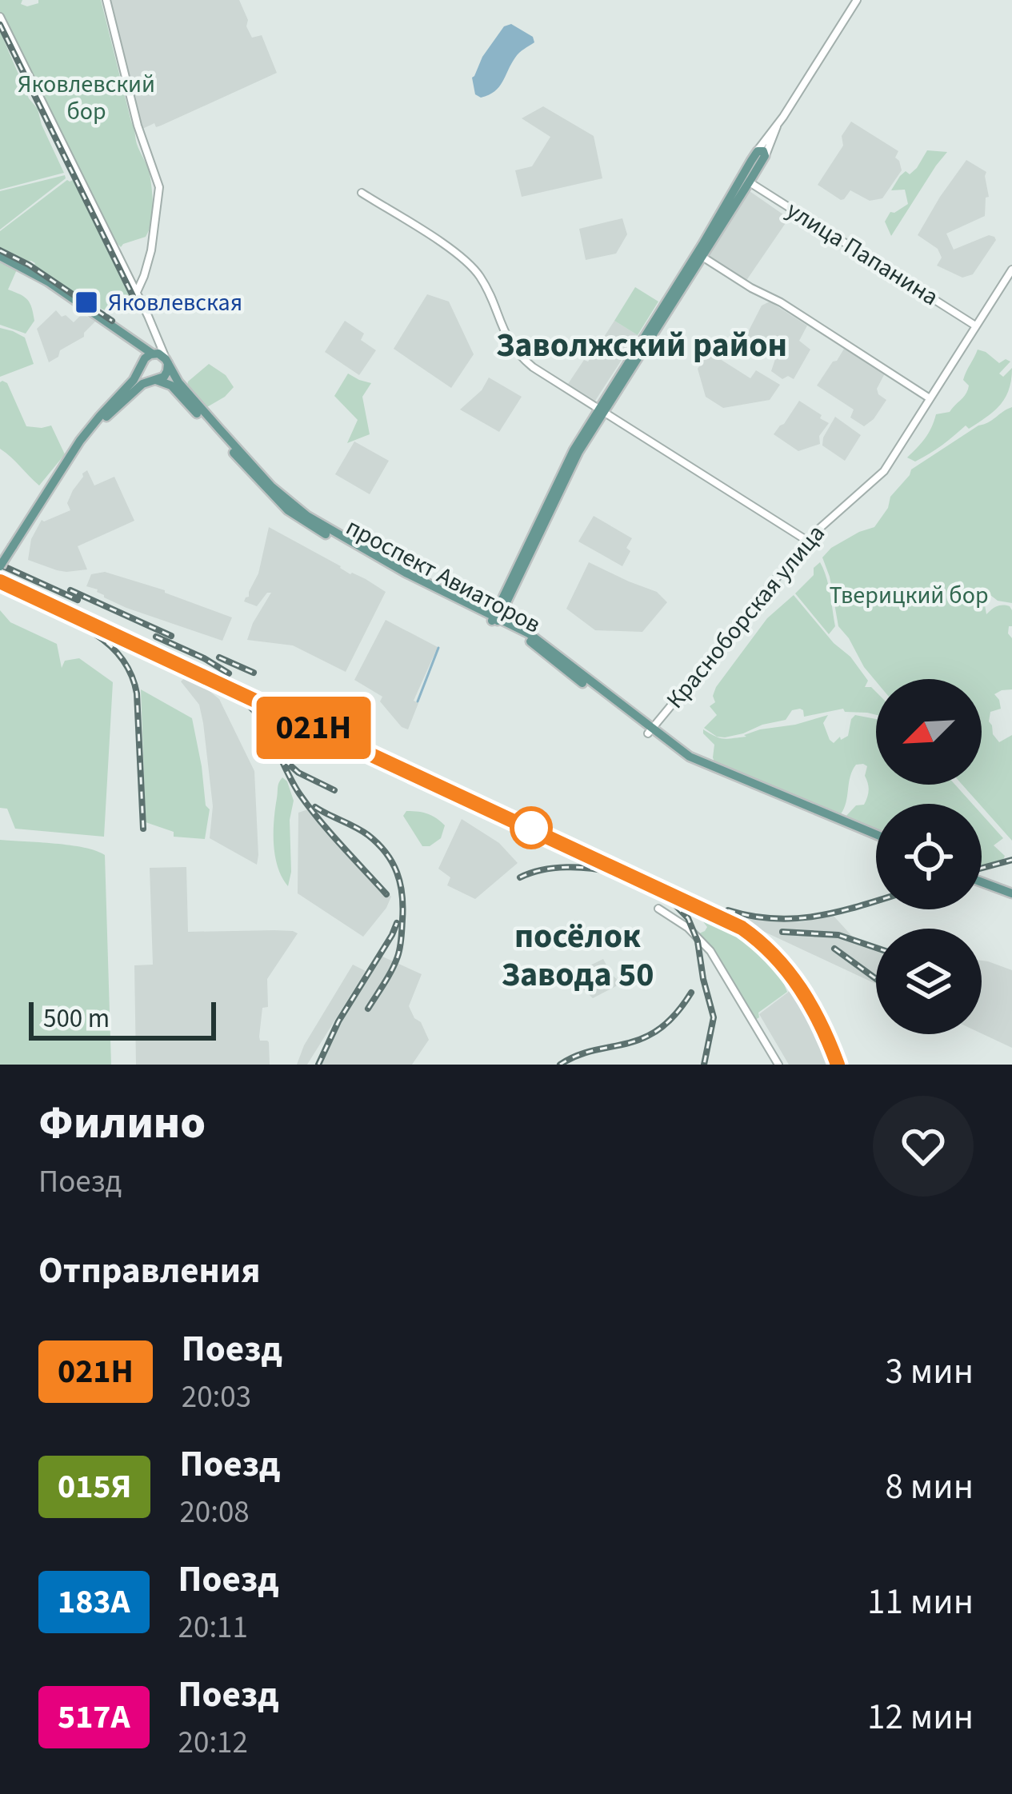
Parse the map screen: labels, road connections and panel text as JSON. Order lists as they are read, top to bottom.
{
  "streets": {
    "main road": ["проспект Авиаторов"],
    "street": ["улица Папанина", "Красноборская улица"]
  },
  "crossings": [
    ["улица Папанина", "Красноборская улица"],
    ["проспект Авиаторов", "Красноборская улица"]
  ],
  "districts": ["Заволжский район", "посёлок Завода 50"],
  "parks": ["Яковлевский бор", "Тверицкий бор"],
  "places": {
    "transit": ["Яковлевская"]
  },
  "scale_bar": "500 m",
  "north": "bottom left",
  "page": {
    "on_map": "021Н",
    "scale": "500 m",
    "heading": [
      ["Филино", "Поезд"],
      "Отправления"
    ],
    "list": [
      {
        "mark": "021Н",
        "name": "Поезд",
        "note": "20:03",
        "value": "3 мин"
      },
      {
        "mark": "015Я",
        "name": "Поезд",
        "note": "20:08",
        "value": "8 мин"
      },
      {
        "mark": "183А",
        "name": "Поезд",
        "note": "20:11",
        "value": "11 мин"
      },
      {
        "mark": "517А",
        "name": "Поезд",
        "note": "20:12",
        "value": "12 мин"
      }
    ]
  }
}
